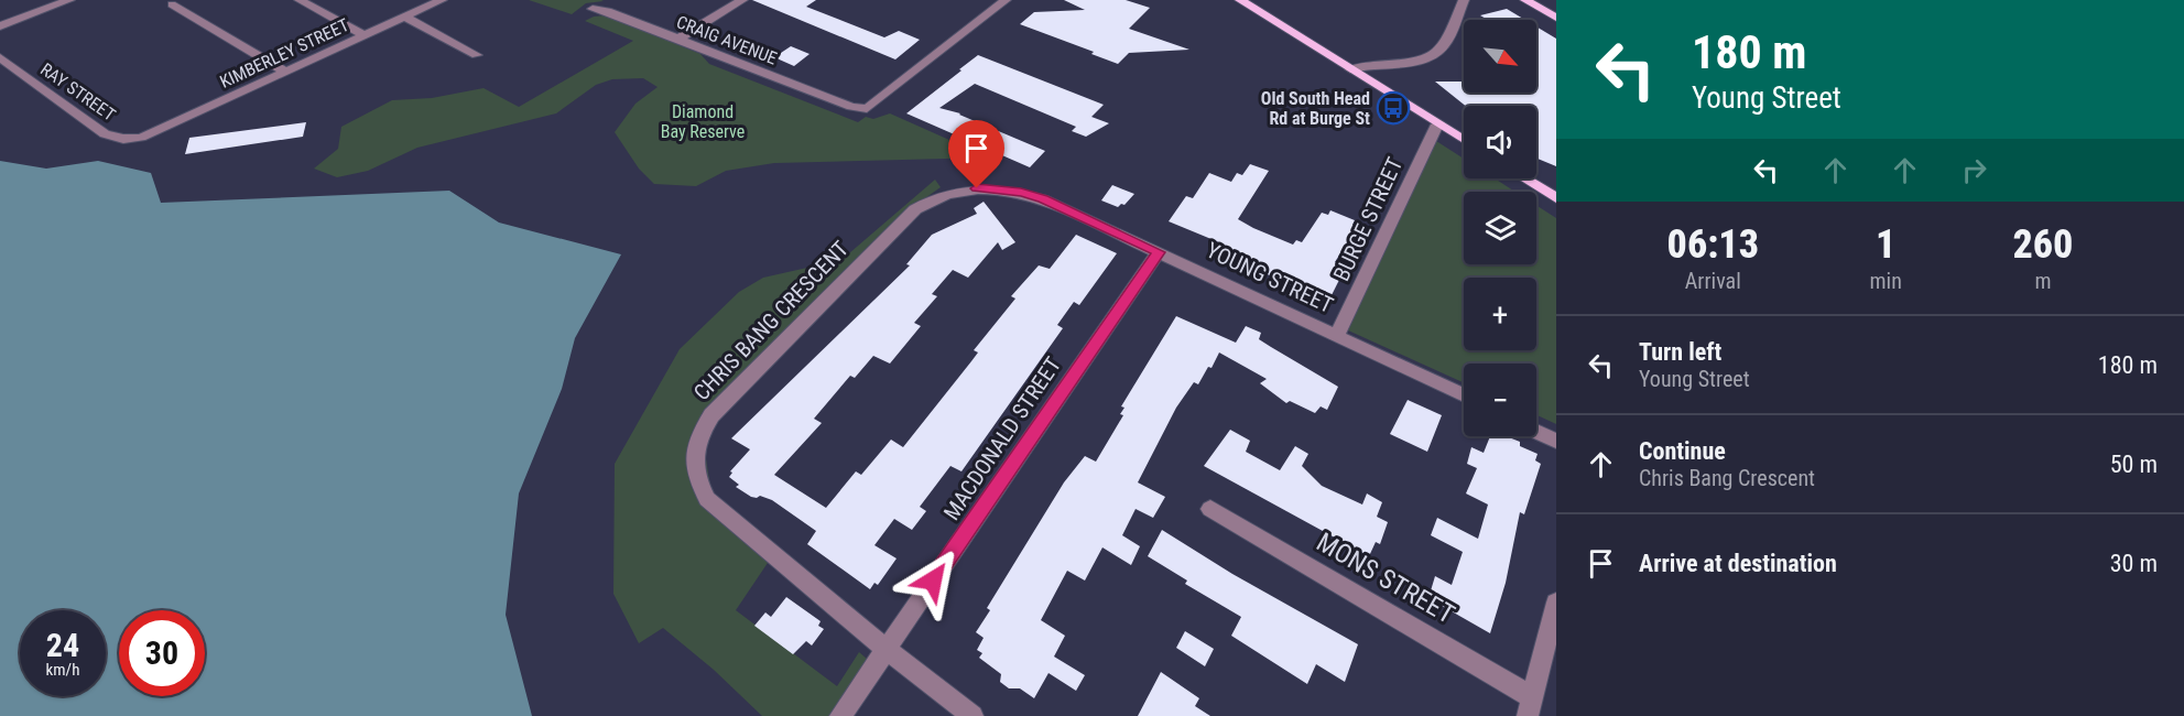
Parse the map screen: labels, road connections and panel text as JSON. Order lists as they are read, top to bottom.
{
  "streets": {
    "street": [
      "CRAIG AVENUE",
      "KIMBERLEY STREET",
      "RAY STREET",
      "BURGE STREET",
      "YOUNG STREET",
      "CHRIS BANG CRESCENT",
      "MACDONALD STREET",
      "MONS STREET"
    ]
  },
  "crossings": [
    ["KIMBERLEY STREET", "RAY STREET"],
    ["BURGE STREET", "YOUNG STREET"],
    ["YOUNG STREET", "CHRIS BANG CRESCENT"],
    ["YOUNG STREET", "MACDONALD STREET"],
    ["CHRIS BANG CRESCENT", "MACDONALD STREET"]
  ],
  "parks": ["Diamond Bay Reserve"],
  "places": {
    "bus stop": ["Old South Head Rd at Burge St"]
  },
  "north": "bottom right",
  "page": {
    "turn": ["180 m", "Young Street"],
    "map_buttons": ["+", "−"],
    "eta": [
      "06:13",
      "Arrival",
      "1",
      "min",
      "260",
      "m"
    ],
    "list": [
      {
        "name": "Turn left",
        "note": "Young Street",
        "value": "180 m"
      },
      {
        "name": "Continue",
        "note": "Chris Bang Crescent",
        "value": "50 m"
      },
      {
        "name": "Arrive at destination",
        "value": "30 m"
      }
    ],
    "speed": "24 km/h",
    "limit": "30"
  }
}
